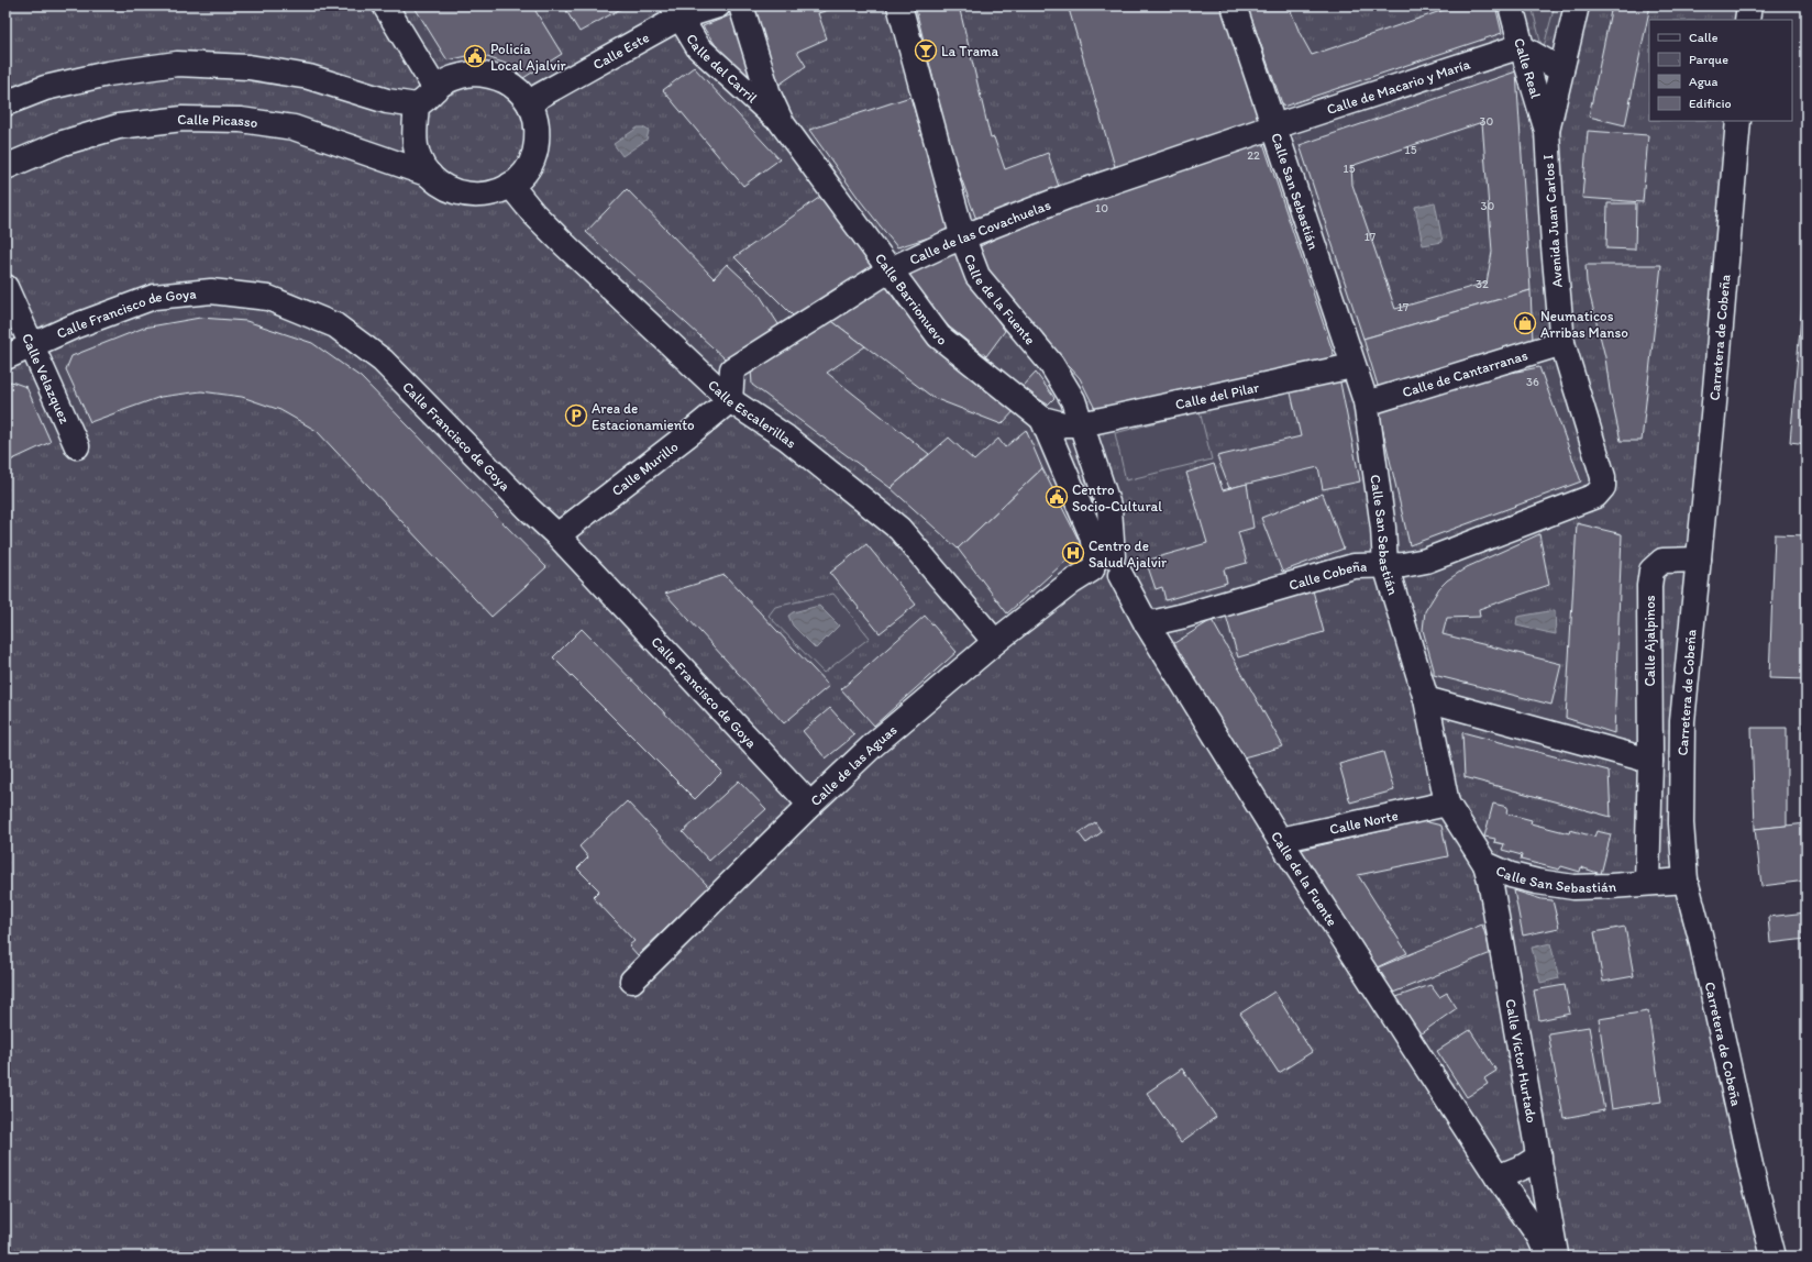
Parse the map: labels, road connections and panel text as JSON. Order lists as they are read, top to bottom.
{
  "streets": {
    "street": [
      "Calle Este",
      "Calle del Carril",
      "Calle Real",
      "Calle de Macario y María",
      "Calle Picasso",
      "Calle San Sebastián",
      "Avenida Juan Carlos I",
      "Calle de las Covachuelas",
      "Calle Barrionuevo",
      "Calle de la Fuente",
      "Calle Francisco de Goya",
      "Carretera de Cobeña",
      "Calle de Cantarranas",
      "Calle Velazquez",
      "Calle del Pilar",
      "Calle Escalerillas",
      "Calle Murillo",
      "Calle Cobeña",
      "Calle Ajalpinos",
      "Calle de las Aguas",
      "Calle Norte",
      "Calle Víctor Hurtado"
    ]
  },
  "crossings": [
    ["Calle Este", "Calle del Carril"],
    ["Calle Este", "Calle Picasso"],
    ["Calle Este", "Calle Escalerillas"],
    ["Calle del Carril", "Calle Barrionuevo"],
    ["Calle Real", "Calle de Macario y María"],
    ["Calle Real", "Avenida Juan Carlos I"],
    ["Calle de Macario y María", "Calle San Sebastián"],
    ["Calle de Macario y María", "Calle de las Covachuelas"],
    ["Calle Picasso", "Calle Escalerillas"],
    ["Calle San Sebastián", "Calle de las Covachuelas"],
    ["Calle San Sebastián", "Carretera de Cobeña"],
    ["Calle San Sebastián", "Calle de Cantarranas"],
    ["Calle San Sebastián", "Calle del Pilar"],
    ["Calle San Sebastián", "Calle Cobeña"],
    ["Calle San Sebastián", "Calle Ajalpinos"],
    ["Calle San Sebastián", "Calle Norte"],
    ["Calle San Sebastián", "Calle Víctor Hurtado"],
    ["Avenida Juan Carlos I", "Calle de Cantarranas"],
    ["Avenida Juan Carlos I", "Calle Cobeña"],
    ["Calle de las Covachuelas", "Calle Barrionuevo"],
    ["Calle de las Covachuelas", "Calle de la Fuente"],
    ["Calle de las Covachuelas", "Calle Escalerillas"],
    ["Calle de las Covachuelas", "Calle Murillo"],
    ["Calle Barrionuevo", "Calle de la Fuente"],
    ["Calle Barrionuevo", "Calle del Pilar"],
    ["Calle de la Fuente", "Calle del Pilar"],
    ["Calle de la Fuente", "Calle Cobeña"],
    ["Calle de la Fuente", "Calle de las Aguas"],
    ["Calle de la Fuente", "Calle Norte"],
    ["Calle Francisco de Goya", "Calle Velazquez"],
    ["Calle Francisco de Goya", "Calle Murillo"],
    ["Calle Francisco de Goya", "Calle de las Aguas"],
    ["Carretera de Cobeña", "Calle Ajalpinos"],
    ["Calle Escalerillas", "Calle Murillo"],
    ["Calle Escalerillas", "Calle de las Aguas"]
  ],
  "places": {
    "bar": ["La Trama"],
    "public building": ["Policía Local Ajalvir", "Centro Socio-Cultural"],
    "shop": ["Neumaticos Arribas Manso"],
    "parking": ["Area de Estacionamiento"],
    "hospital": ["Centro de Salud Ajalvir"]
  },
  "house_numbers": [
    "30",
    "15",
    "22",
    "15",
    "30",
    "10",
    "17",
    "32",
    "17",
    "36"
  ],
  "legend": [
    "Calle",
    "Parque",
    "Agua",
    "Edificio"
  ]
}
